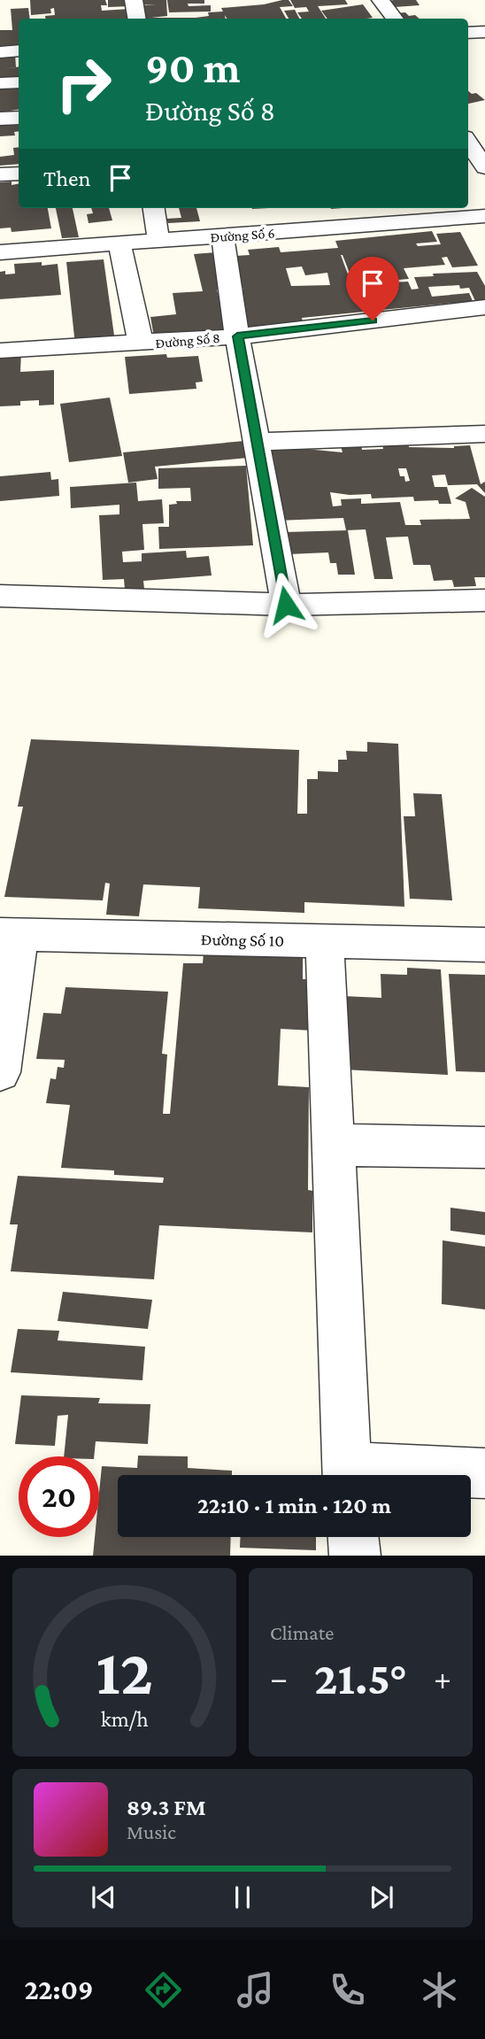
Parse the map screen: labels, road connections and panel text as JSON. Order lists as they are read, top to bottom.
{
  "streets": {
    "street": ["Đường Số 6", "Đường Số 8", "Đường Số 10"]
  },
  "page": {
    "turn": ["90 m", "Đường Số 8"],
    "then": "Then",
    "limit": "20",
    "trip": "22:10 · 1 min · 120 m",
    "tile": "Climate",
    "heat": ["−", "21.5°", "+"],
    "song": ["89.3 FM", "Music"],
    "tabs": "22:09",
    "gauge": ["12", "km/h"]
  }
}
